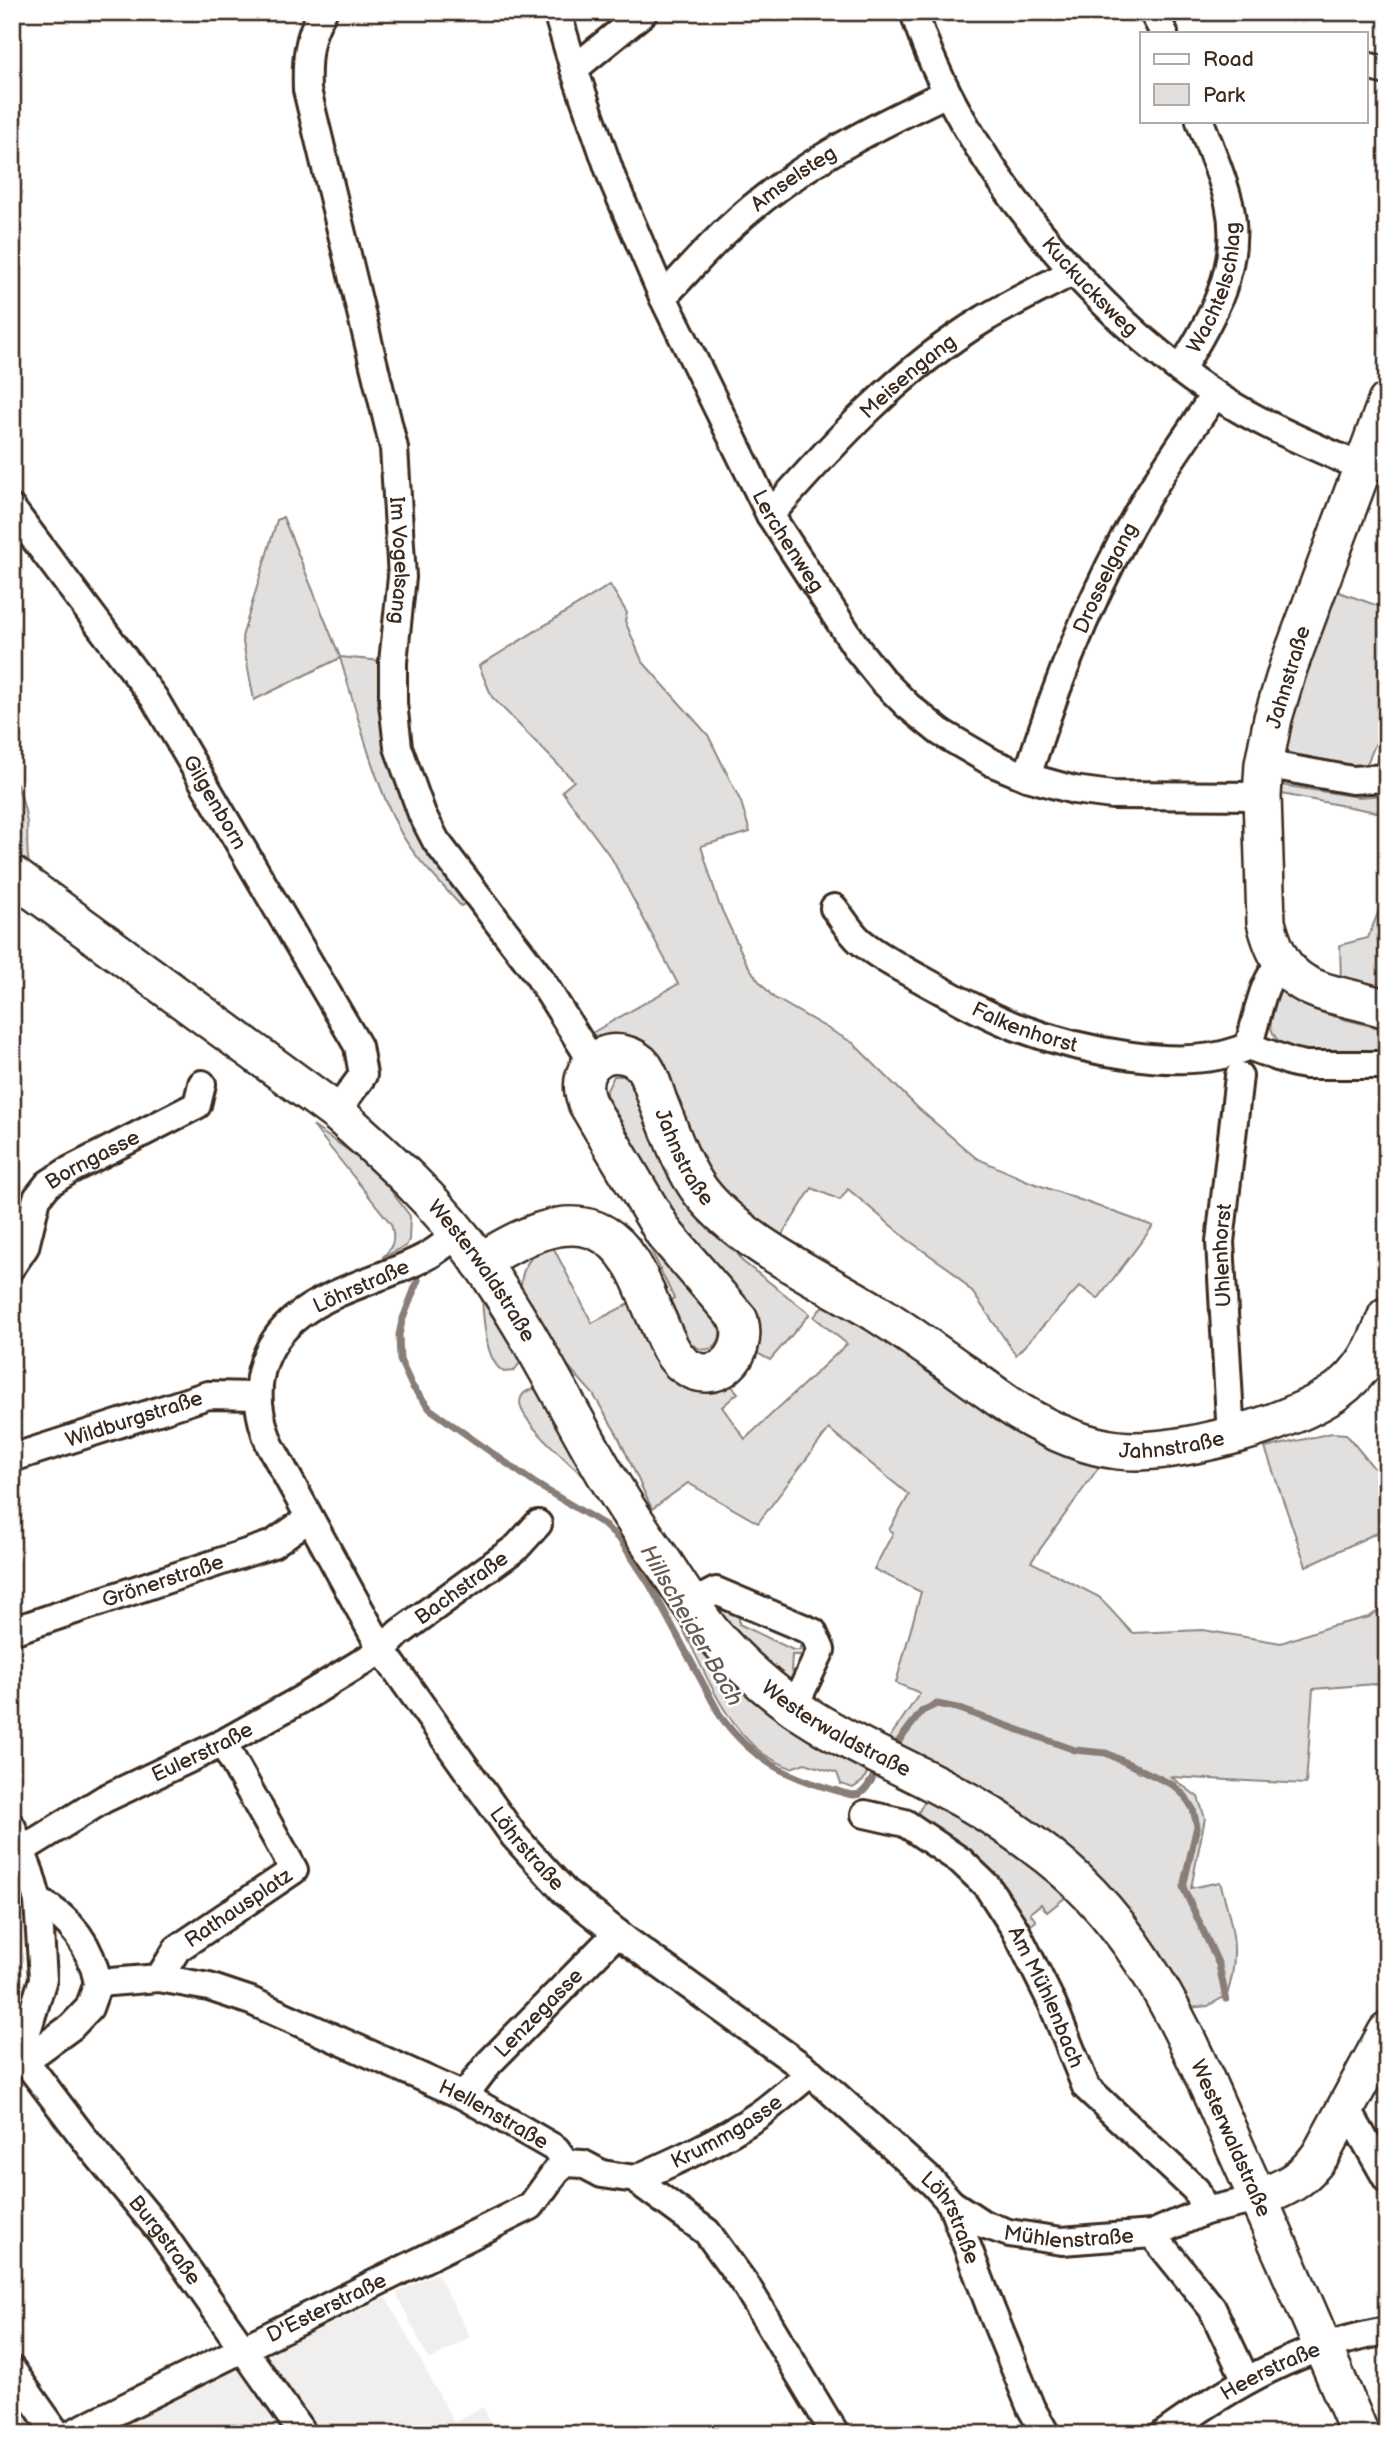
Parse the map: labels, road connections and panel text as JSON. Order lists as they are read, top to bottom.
{
  "streets": {
    "street": [
      "Amselsteg",
      "Kuckucksweg",
      "Wachtelschlag",
      "Meisengang",
      "Lerchenweg",
      "Im Vogelsang",
      "Drosselgang",
      "Jahnstraße",
      "Gilgenborn",
      "Falkenhorst",
      "Borngasse",
      "Uhlenhorst",
      "Westerwaldstraße",
      "Löhrstraße",
      "Wildburgstraße",
      "Grönerstraße",
      "Bachstraße",
      "Eulerstraße",
      "Rathausplatz",
      "Am Mühlenbach",
      "Lenzegasse",
      "Hellenstraße",
      "Krummgasse",
      "Mühlenstraße",
      "Burgstraße",
      "D'Esterstraße",
      "Heerstraße"
    ]
  },
  "crossings": [
    ["Amselsteg", "Kuckucksweg"],
    ["Amselsteg", "Lerchenweg"],
    ["Kuckucksweg", "Wachtelschlag"],
    ["Kuckucksweg", "Meisengang"],
    ["Kuckucksweg", "Drosselgang"],
    ["Kuckucksweg", "Jahnstraße"],
    ["Meisengang", "Lerchenweg"],
    ["Lerchenweg", "Drosselgang"],
    ["Lerchenweg", "Jahnstraße"],
    ["Im Vogelsang", "Jahnstraße"],
    ["Jahnstraße", "Uhlenhorst"],
    ["Gilgenborn", "Westerwaldstraße"],
    ["Westerwaldstraße", "Löhrstraße"],
    ["Westerwaldstraße", "Mühlenstraße"],
    ["Westerwaldstraße", "Heerstraße"],
    ["Löhrstraße", "Wildburgstraße"],
    ["Löhrstraße", "Grönerstraße"],
    ["Löhrstraße", "Bachstraße"],
    ["Löhrstraße", "Eulerstraße"],
    ["Löhrstraße", "Lenzegasse"],
    ["Löhrstraße", "Krummgasse"],
    ["Löhrstraße", "Mühlenstraße"],
    ["Bachstraße", "Eulerstraße"],
    ["Eulerstraße", "Rathausplatz"],
    ["Rathausplatz", "Hellenstraße"],
    ["Am Mühlenbach", "Mühlenstraße"],
    ["Lenzegasse", "Hellenstraße"],
    ["Hellenstraße", "Krummgasse"],
    ["Hellenstraße", "D'Esterstraße"],
    ["Mühlenstraße", "Heerstraße"],
    ["Burgstraße", "D'Esterstraße"]
  ],
  "water": ["Hillscheider Bach"],
  "legend": ["Road", "Park"]
}
